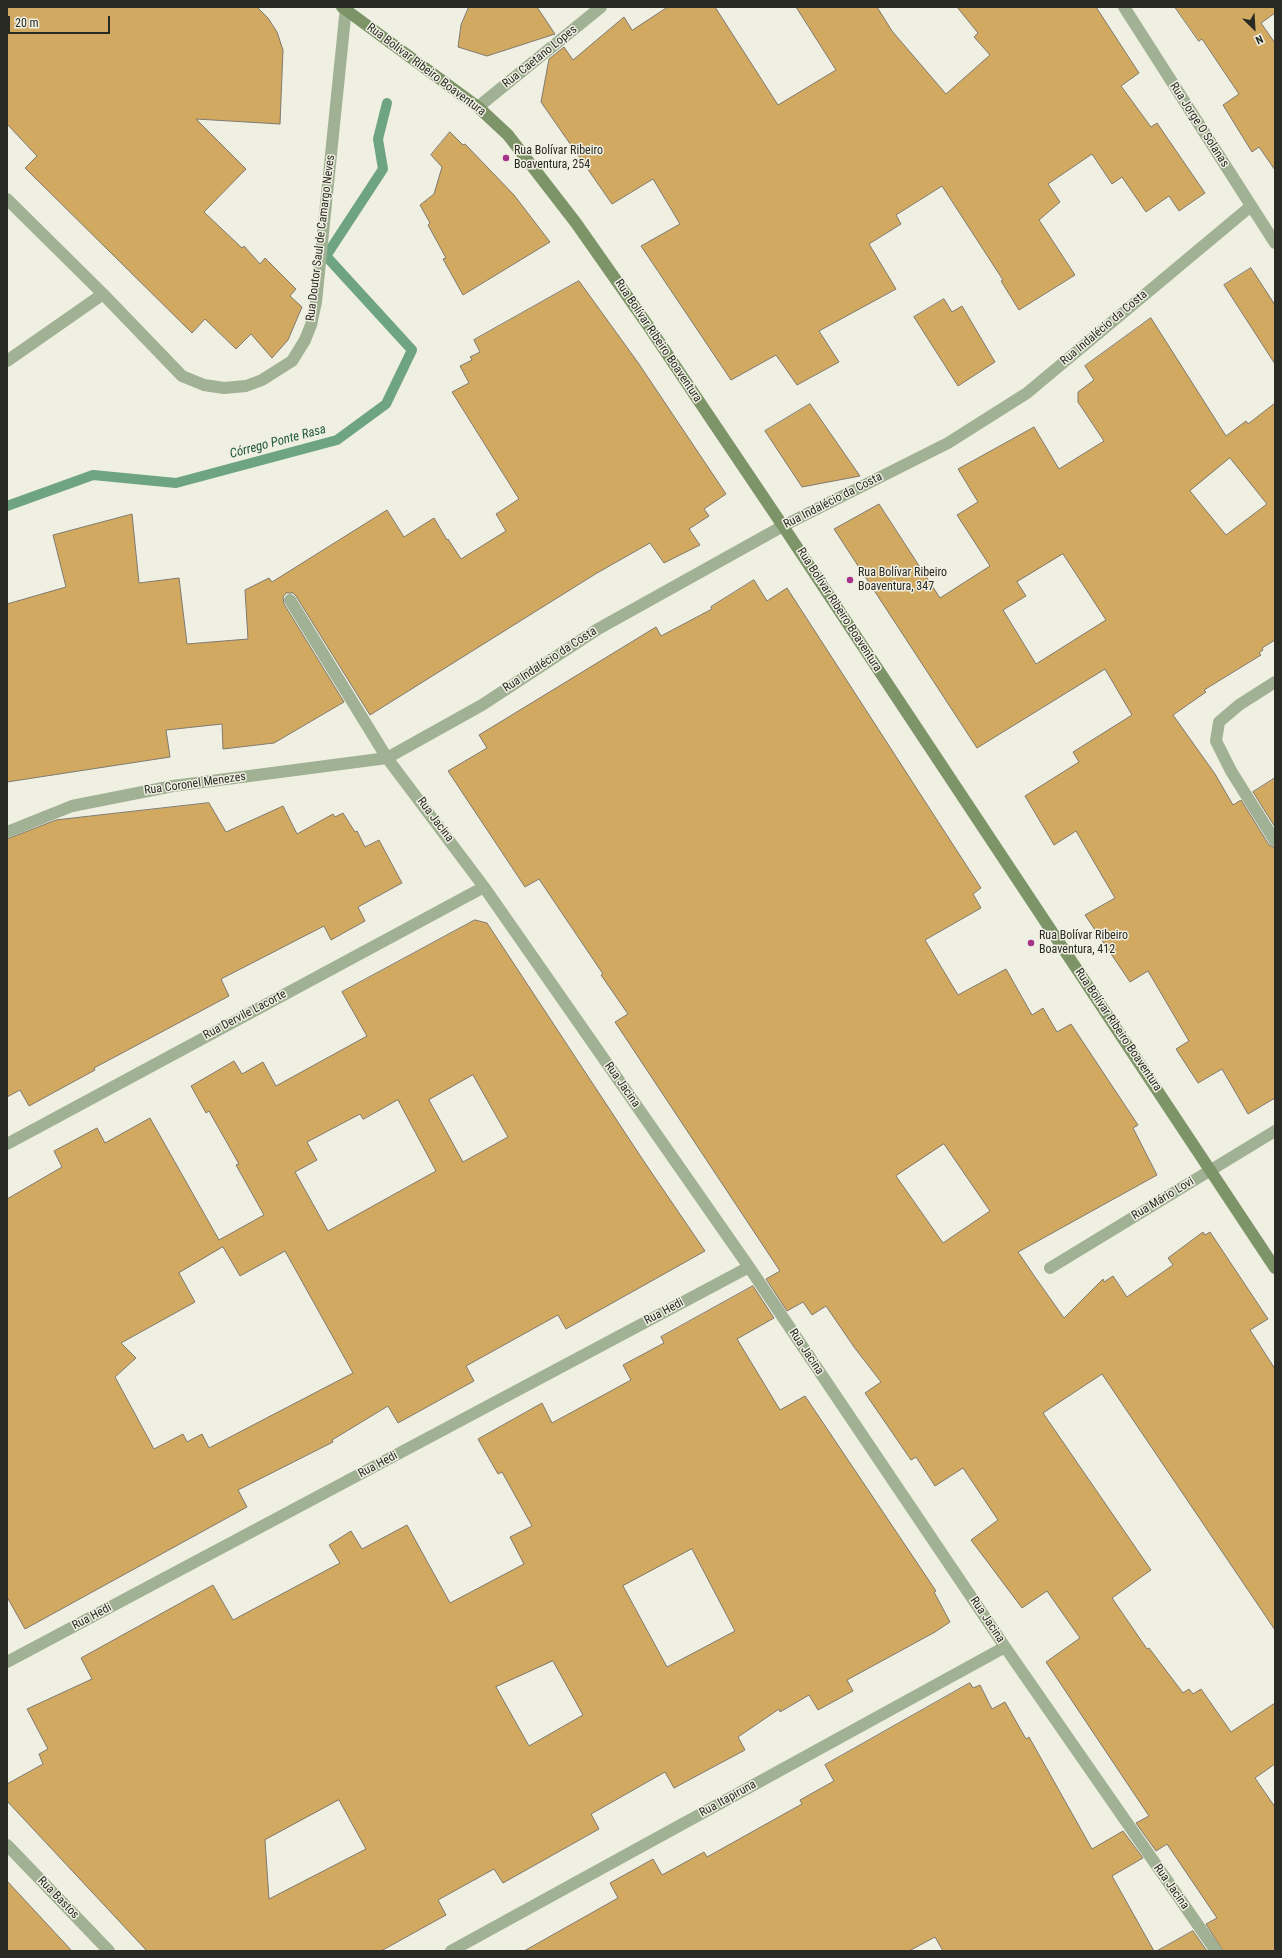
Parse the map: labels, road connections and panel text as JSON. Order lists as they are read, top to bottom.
{
  "streets": {
    "main road": ["Rua Bolívar Ribeiro Boaventura"],
    "street": [
      "Rua Caetano Lopes",
      "Rua Jorge O Solanas",
      "Rua Doutor Saul de Camargo Neves",
      "Rua Indalécio da Costa",
      "Rua Coronel Menezes",
      "Rua Jacina",
      "Rua Dervile Lacorte",
      "Rua Mário Lovi",
      "Rua Hedi",
      "Rua Itapiruna",
      "Rua Bastos"
    ]
  },
  "crossings": [
    ["Rua Caetano Lopes", "Rua Bolívar Ribeiro Boaventura"],
    ["Rua Bolívar Ribeiro Boaventura", "Rua Doutor Saul de Camargo Neves"],
    ["Rua Bolívar Ribeiro Boaventura", "Rua Indalécio da Costa"],
    ["Rua Bolívar Ribeiro Boaventura", "Rua Mário Lovi"],
    ["Rua Jorge O Solanas", "Rua Indalécio da Costa"],
    ["Rua Indalécio da Costa", "Rua Coronel Menezes"],
    ["Rua Indalécio da Costa", "Rua Jacina"],
    ["Rua Coronel Menezes", "Rua Jacina"],
    ["Rua Jacina", "Rua Dervile Lacorte"],
    ["Rua Jacina", "Rua Hedi"],
    ["Rua Jacina", "Rua Itapiruna"]
  ],
  "water": ["Córrego Ponte Rasa"],
  "places": ["Rua Bolívar Ribeiro Boaventura, 254", "Rua Bolívar Ribeiro Boaventura, 347", "Rua Bolívar Ribeiro Boaventura, 412"],
  "scale_bar": "20 m",
  "north": "bottom right"
}
